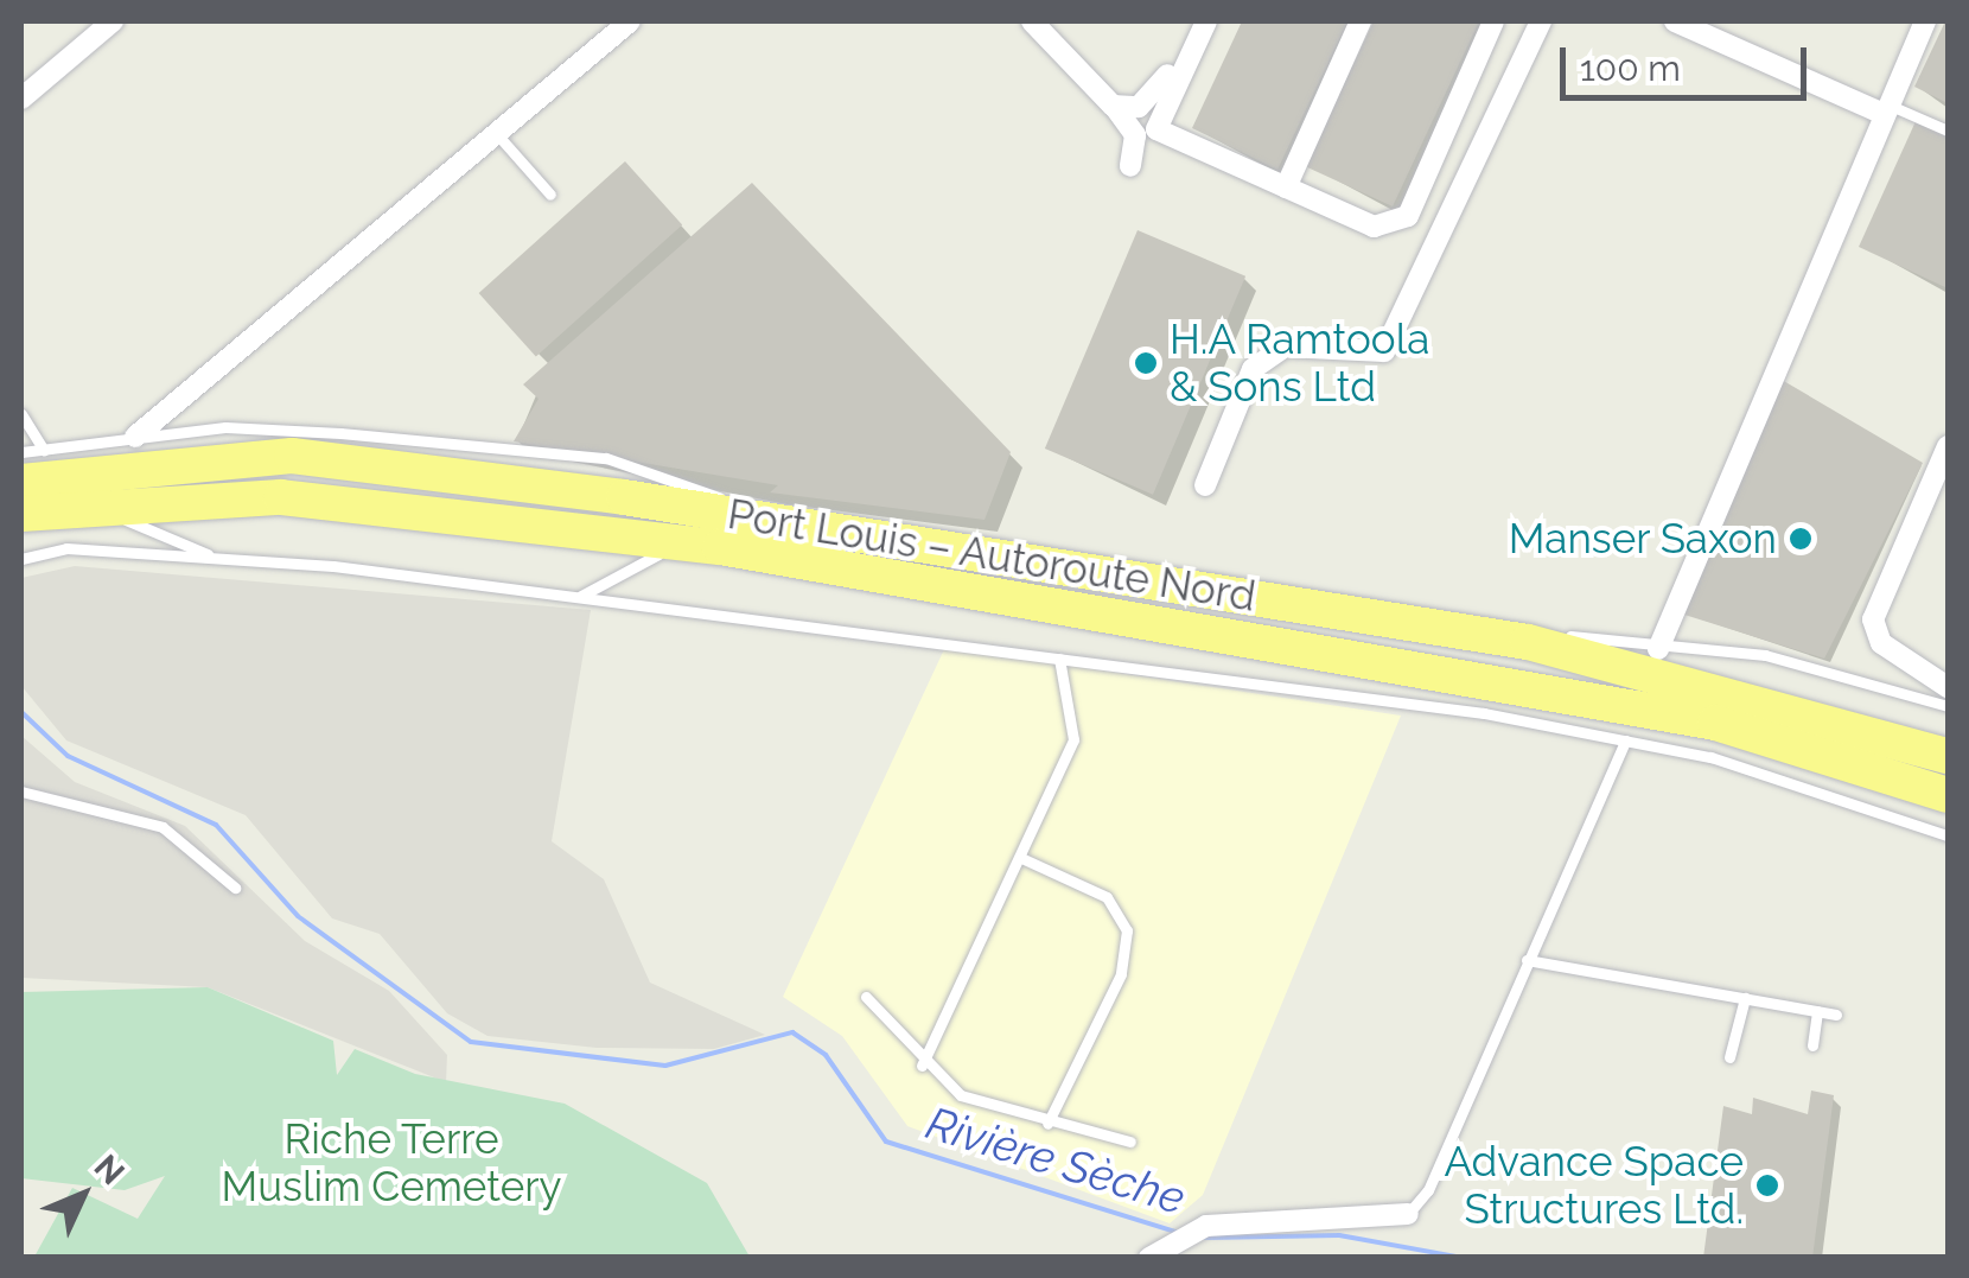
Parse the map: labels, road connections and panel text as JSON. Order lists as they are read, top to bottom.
{
  "streets": {
    "highway": ["Port Louis – Autoroute Nord"]
  },
  "water": ["Rivière Sèche"],
  "parks": ["Riche Terre Muslim Cemetery"],
  "places": ["H.A Ramtoola & Sons Ltd", "Manser Saxon", "Advance Space Structures Ltd."],
  "scale_bar": "100 m",
  "north": "top right"
}
